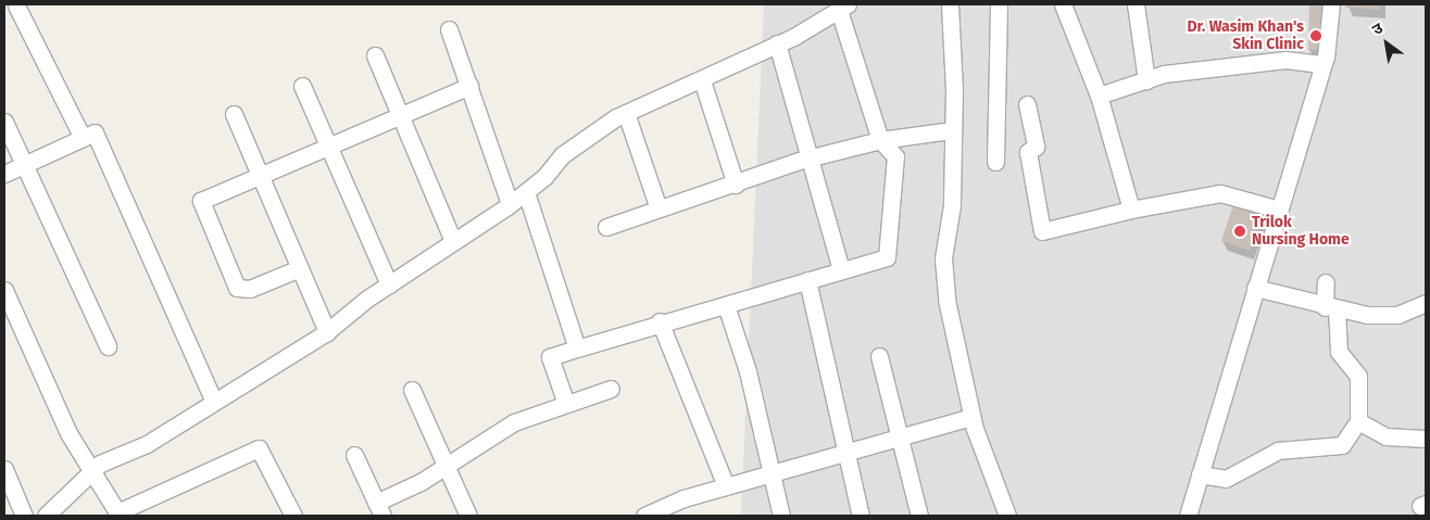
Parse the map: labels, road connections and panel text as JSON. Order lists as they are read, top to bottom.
{
  "places": ["Dr. Wasim Khan's Skin Clinic", "Trilok Nursing Home"],
  "north": "top left"
}
